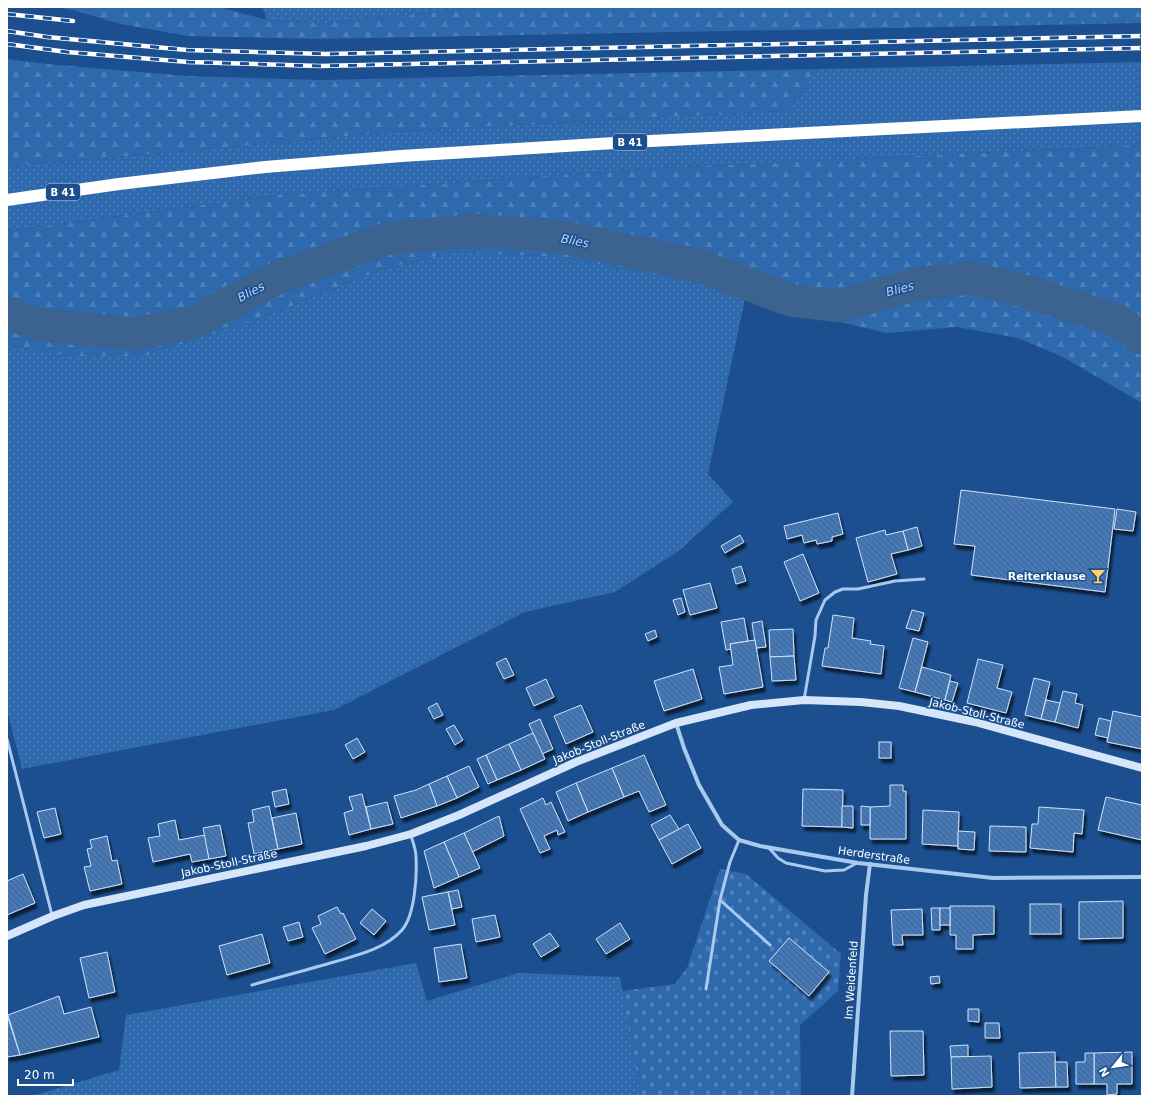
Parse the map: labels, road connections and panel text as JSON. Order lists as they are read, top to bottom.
{
  "streets": {
    "highway": ["B 41"],
    "main road": ["Jakob-Stoll-Straße"],
    "street": ["Herderstraße", "Im Weidenfeld"]
  },
  "crossings": [
    ["Jakob-Stoll-Straße", "Herderstraße"],
    ["Herderstraße", "Im Weidenfeld"]
  ],
  "water": ["Blies"],
  "places": {
    "bar": ["Reiterklause"]
  },
  "scale_bar": "20 m",
  "north": "bottom left"
}
